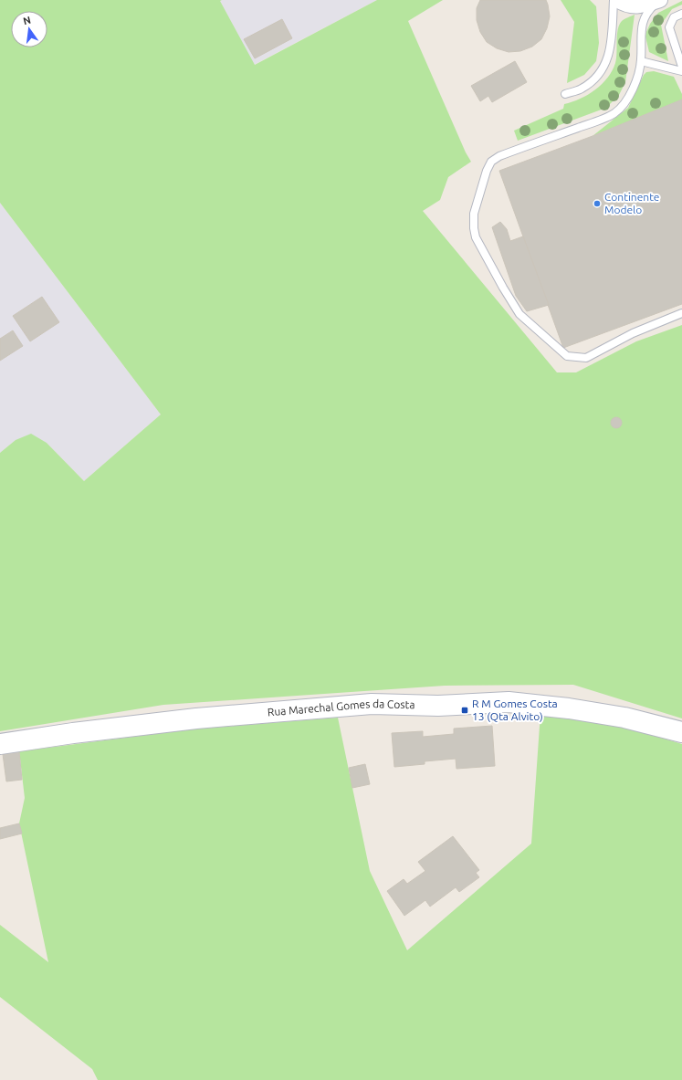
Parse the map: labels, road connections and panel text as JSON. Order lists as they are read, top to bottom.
{
  "streets": {
    "main road": ["Rua Marechal Gomes da Costa"]
  },
  "places": {
    "other": ["Continente Modelo"],
    "transit": ["R M Gomes Costa 13 (Qta Alvito)"]
  },
  "north": "top"
}
